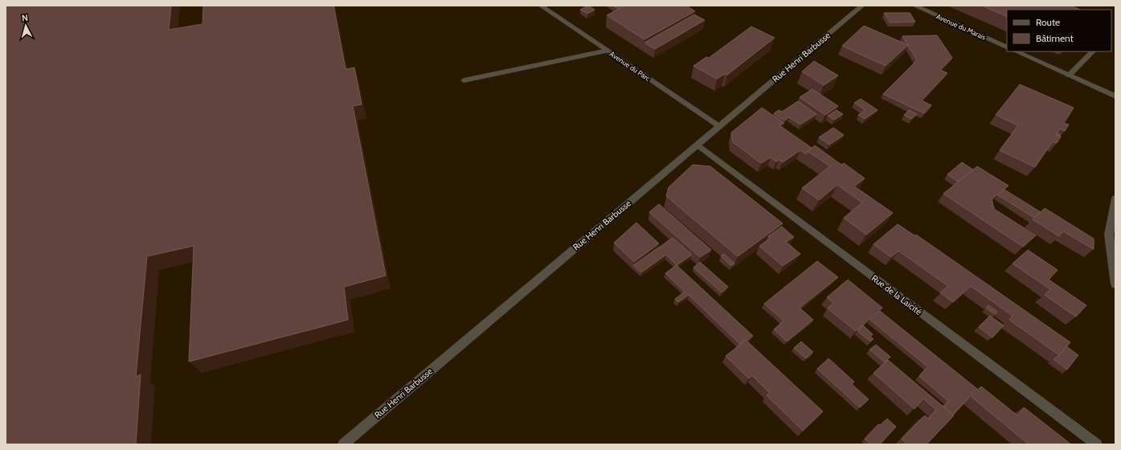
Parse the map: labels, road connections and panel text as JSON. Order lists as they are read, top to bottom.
{
  "streets": {
    "street": [
      "Avenue du Marais",
      "Rue Henri Barbusse",
      "Avenue du Parc",
      "Rue de la Laïcité"
    ]
  },
  "crossings": [
    ["Rue Henri Barbusse", "Avenue du Parc"],
    ["Rue Henri Barbusse", "Rue de la Laïcité"]
  ],
  "legend": ["Route", "Bâtiment"],
  "north": "top"
}
